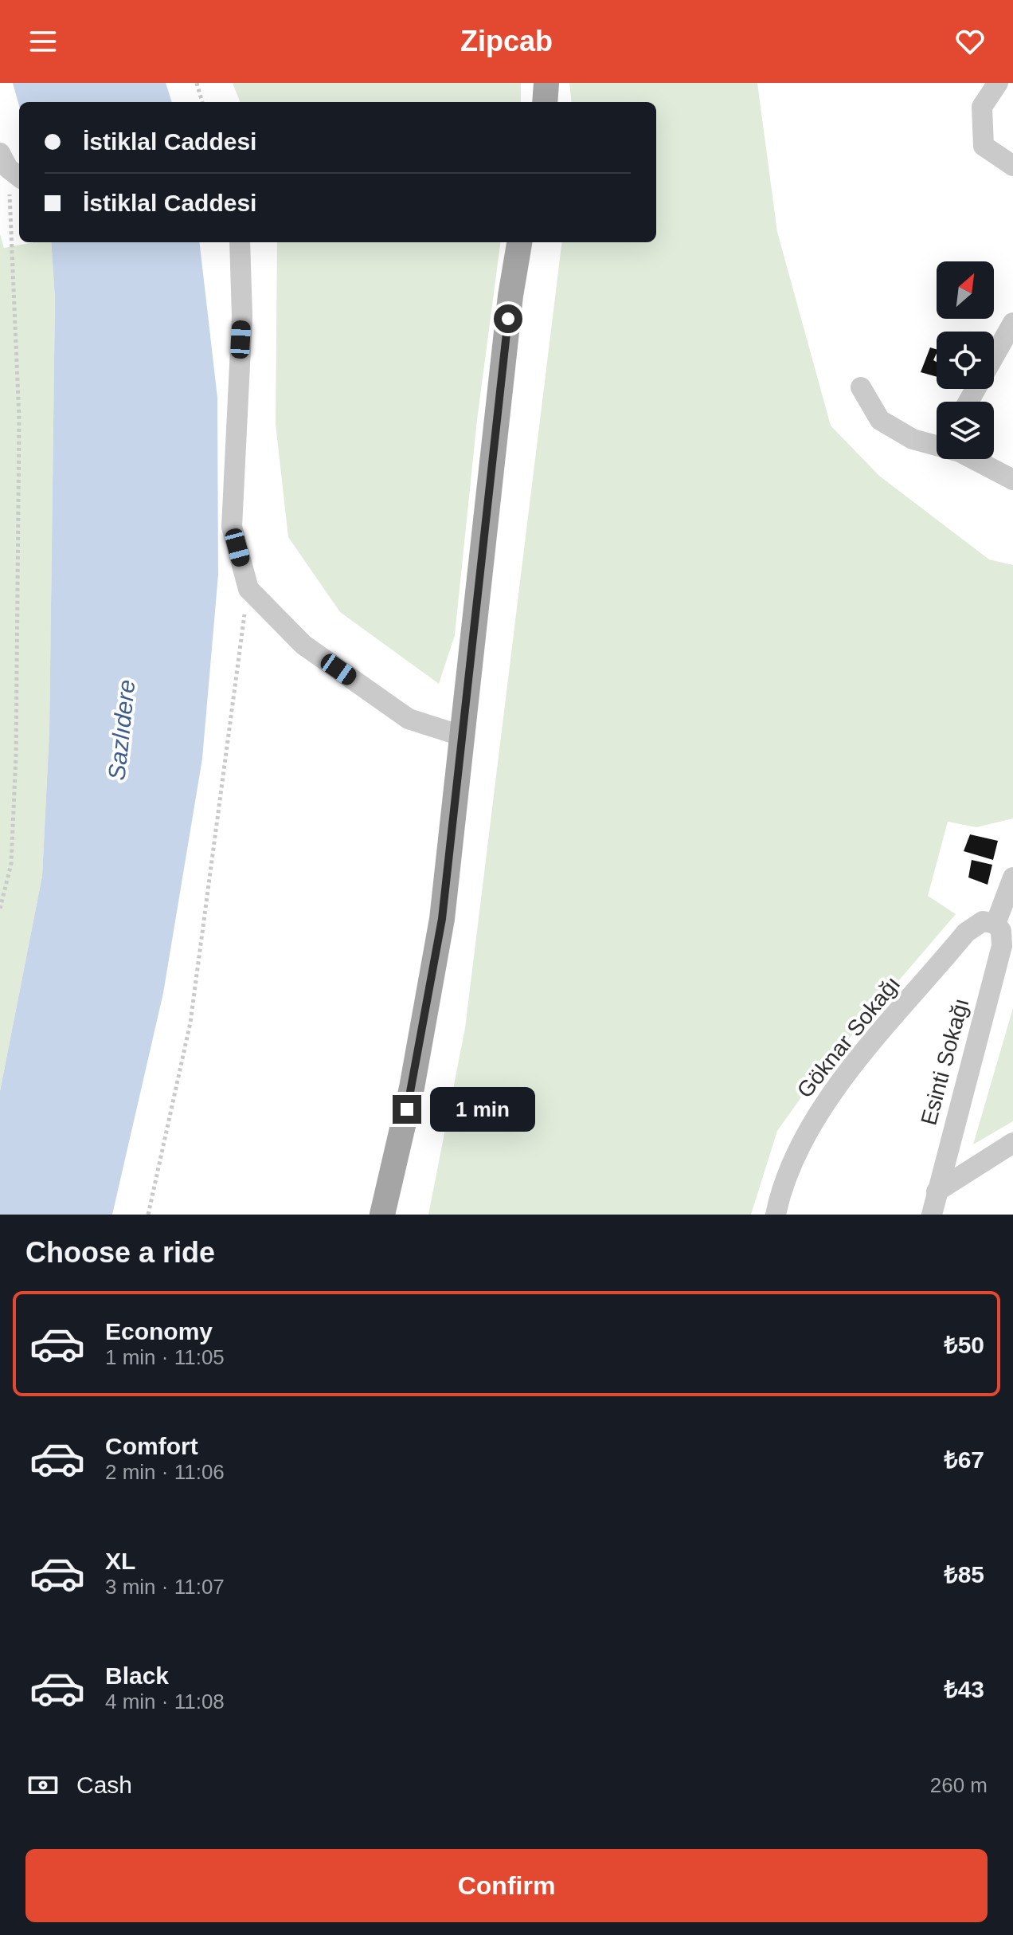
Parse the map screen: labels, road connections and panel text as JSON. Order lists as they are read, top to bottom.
{
  "streets": {
    "street": ["Göknar Sokağı", "Esinti Sokağı"]
  },
  "crossings": [
    ["Göknar Sokağı", "Esinti Sokağı"]
  ],
  "water": ["Sazlıdere"],
  "north": "top right",
  "page": {
    "header": "Zipcab",
    "banner": ["İstiklal Caddesi", "İstiklal Caddesi"],
    "bubble": "1 min",
    "heading": "Choose a ride",
    "list": [
      {
        "name": "Economy",
        "note": "1 min · 11:05",
        "value": "₺50"
      },
      {
        "name": "Comfort",
        "note": "2 min · 11:06",
        "value": "₺67"
      },
      {
        "name": "XL",
        "note": "3 min · 11:07",
        "value": "₺85"
      },
      {
        "name": "Black",
        "note": "4 min · 11:08",
        "value": "₺43"
      }
    ],
    "pay": ["Cash", "260 m"],
    "buttons": "Confirm"
  }
}
